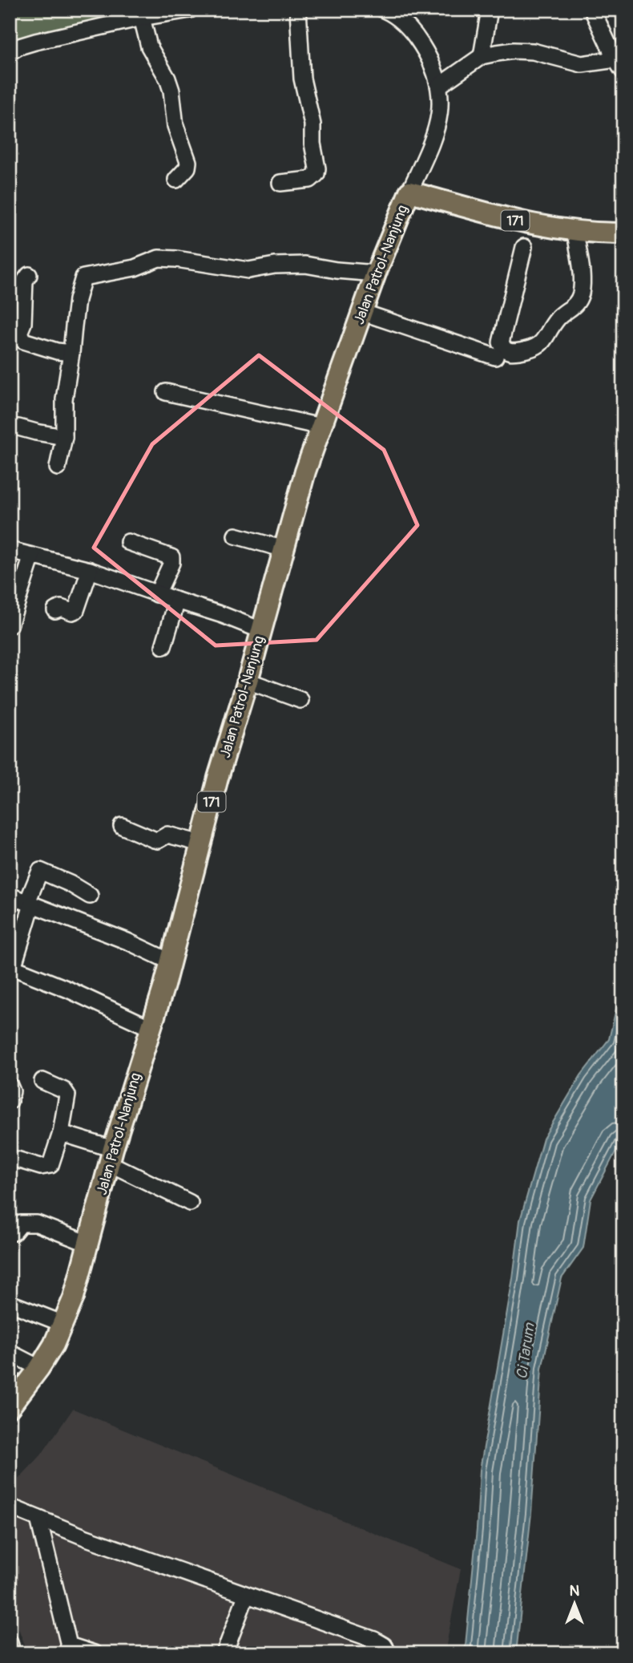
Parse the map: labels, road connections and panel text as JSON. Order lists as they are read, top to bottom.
{
  "streets": {
    "main road": ["171", "Jalan Patrol-Nanjung"]
  },
  "water": ["Ci Tarum"],
  "north": "top"
}
